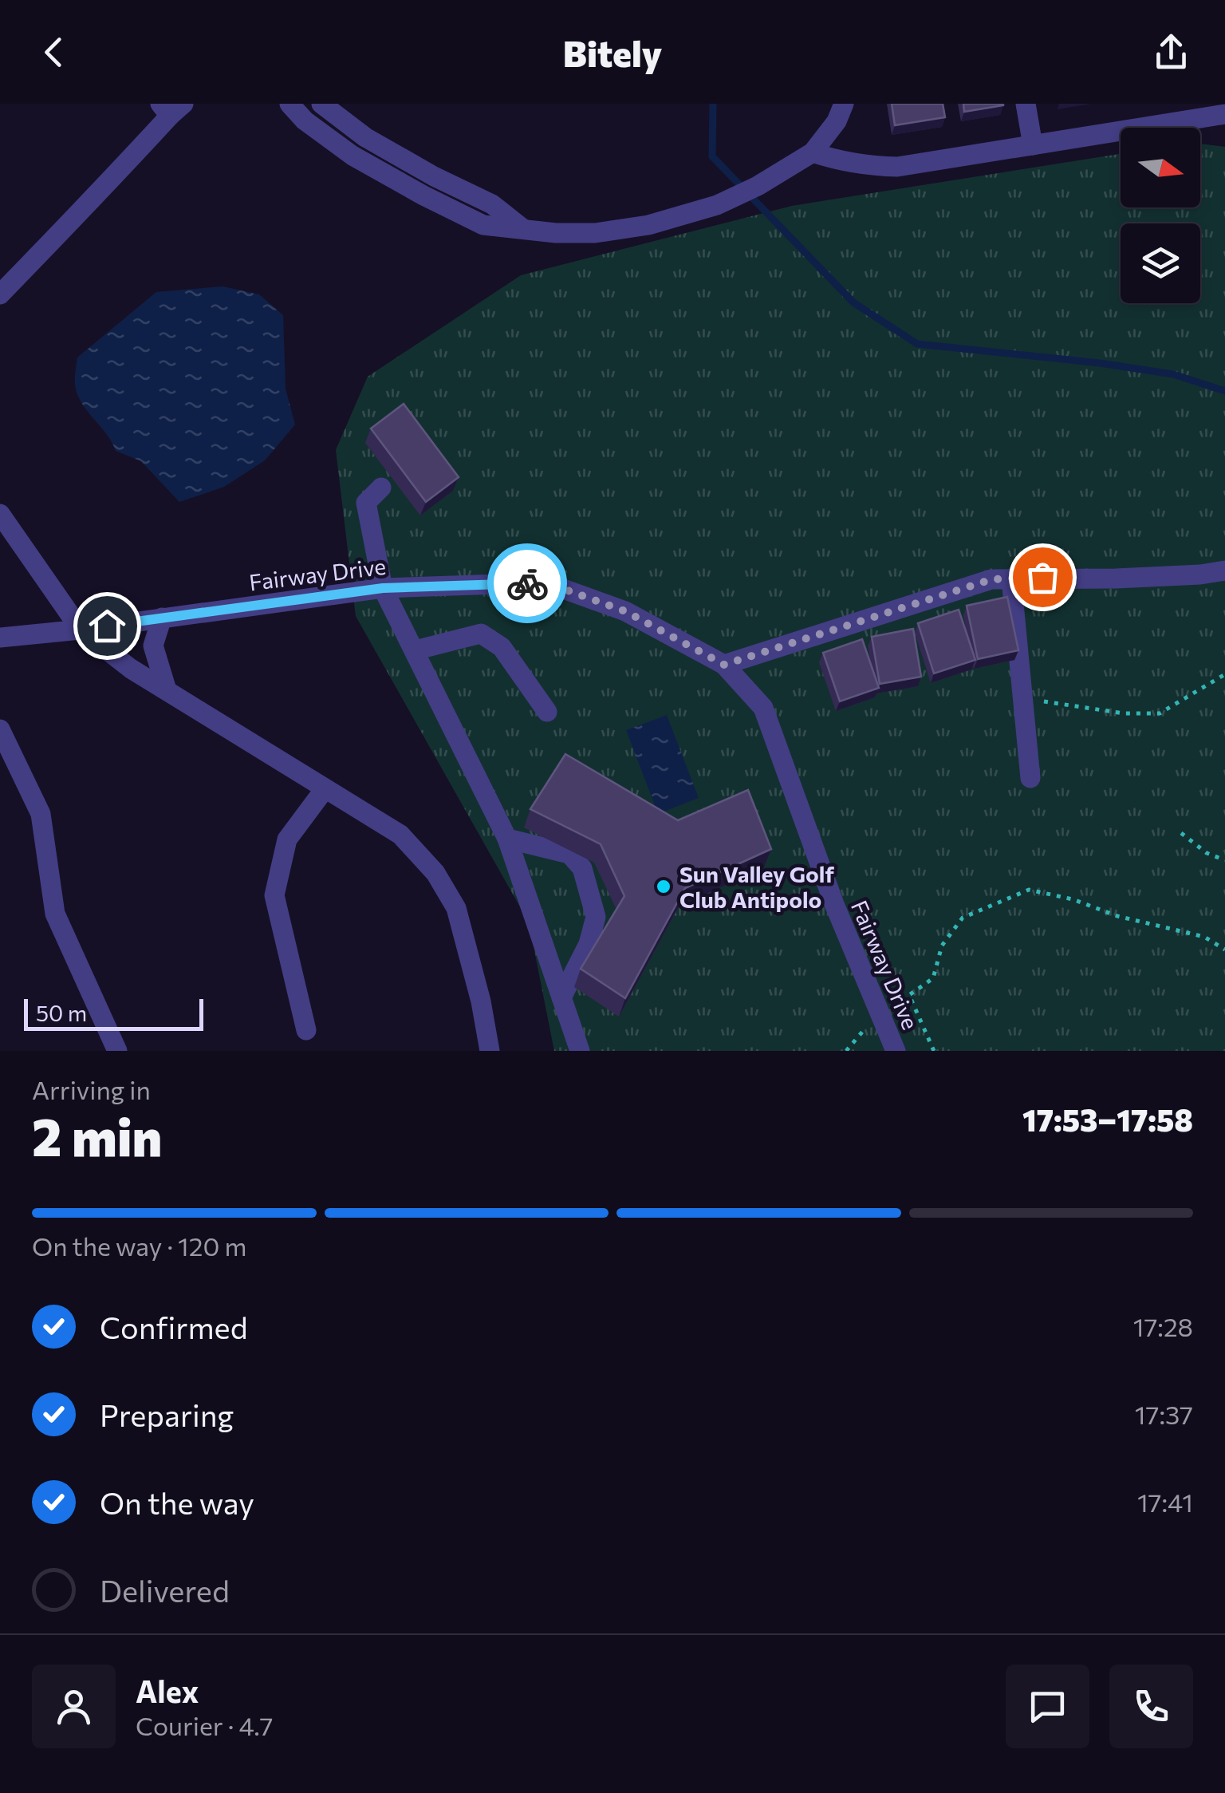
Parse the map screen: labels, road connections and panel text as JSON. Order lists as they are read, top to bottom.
{
  "streets": {
    "street": ["Fairway Drive"]
  },
  "places": ["Sun Valley Golf Club Antipolo"],
  "scale_bar": "50 m",
  "north": "right",
  "page": {
    "header": "Bitely",
    "scale": "50 m",
    "heading": ["2 min", "Arriving in", "17:53–17:58"],
    "panel": ["Alex", "Courier · 4.7"],
    "bar": "On the way · 120 m",
    "list": [
      ["Confirmed", "17:28"],
      ["Preparing", "17:37"],
      ["On the way", "17:41"],
      "Delivered"
    ]
  }
}
